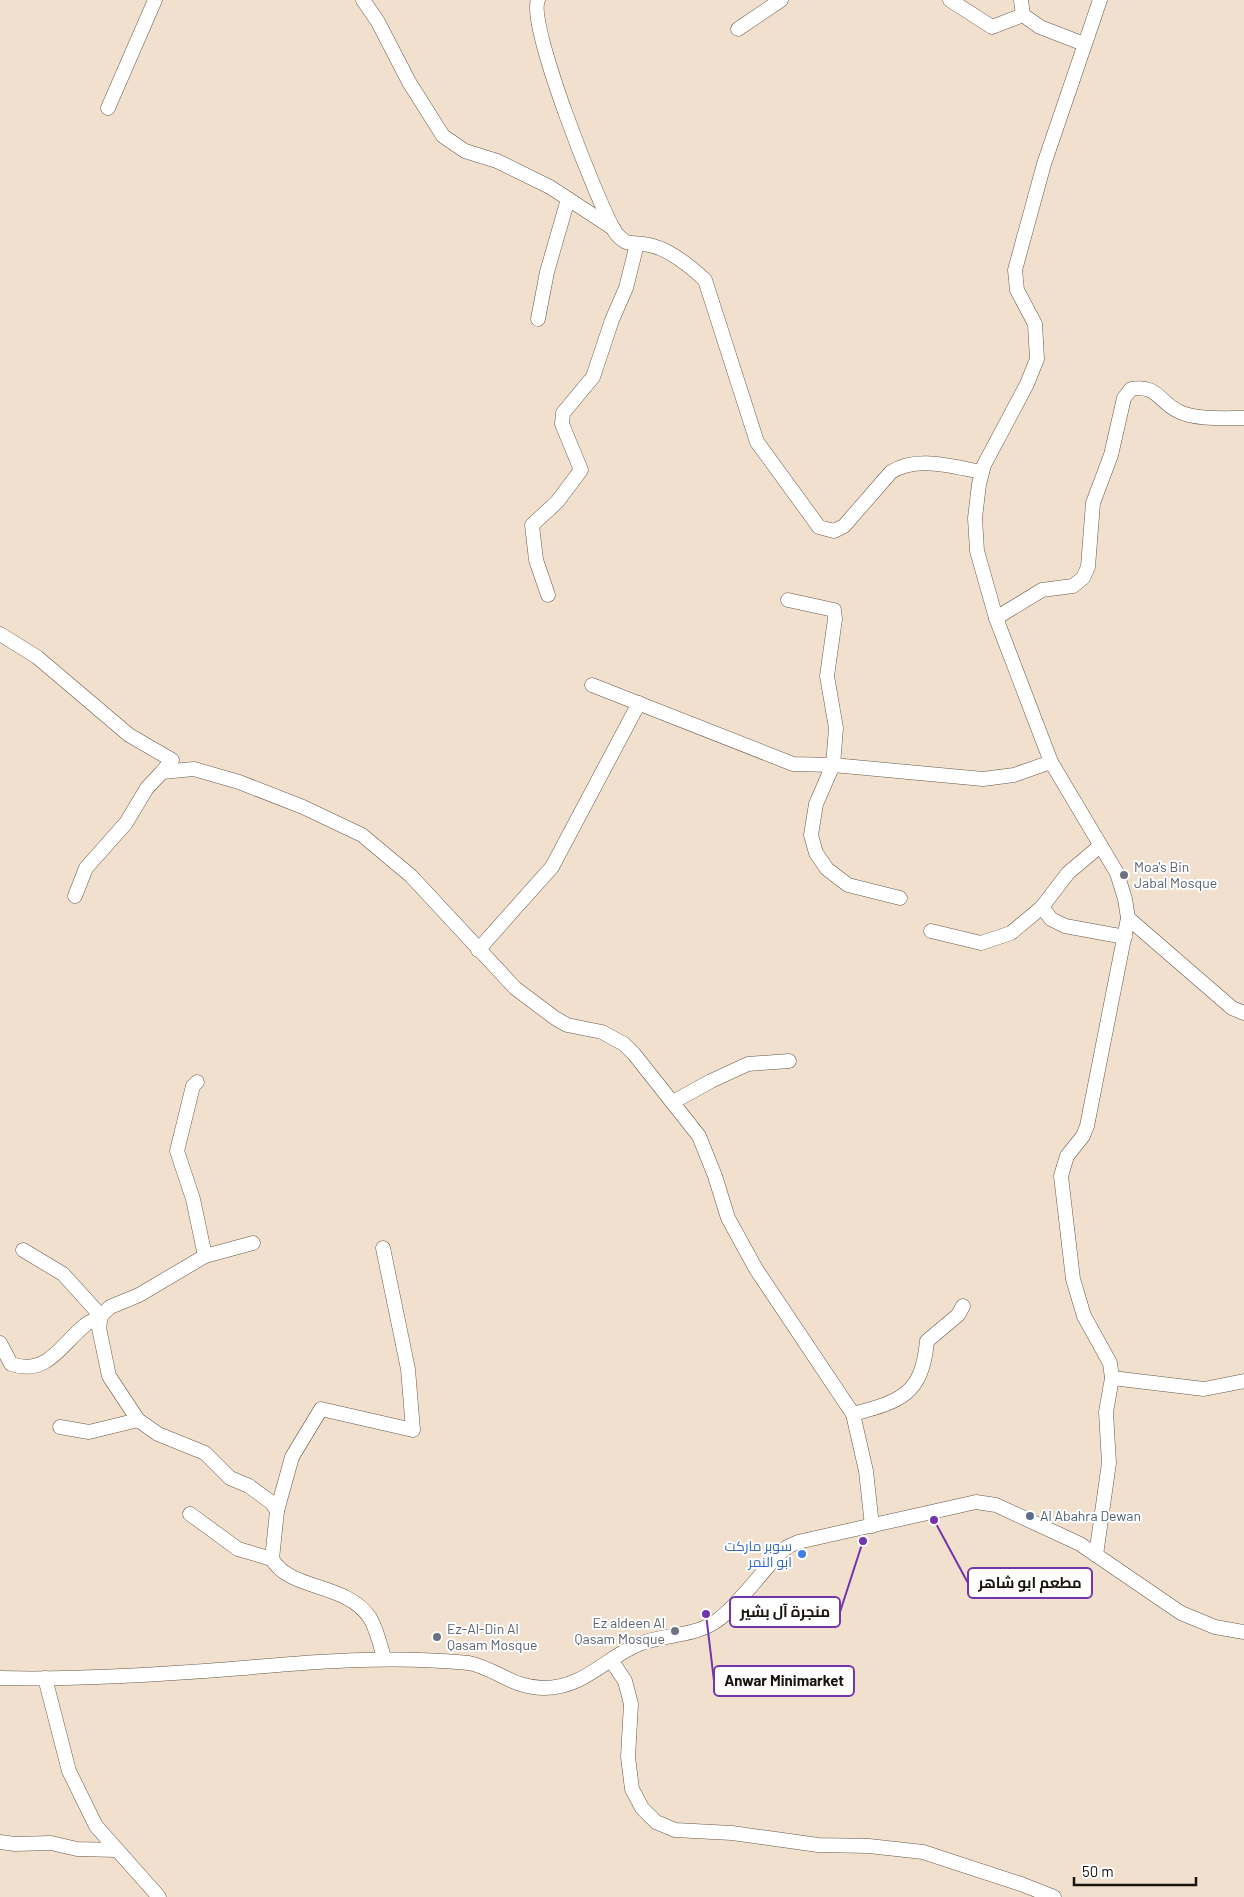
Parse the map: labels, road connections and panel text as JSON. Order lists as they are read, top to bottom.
{
  "places": [
    "Moa's Bin Jabal Mosque",
    "Al Abahra Dewan",
    "مطعم ابو شاهر",
    "منجرة آل بشير",
    "سوبر ماركت ابو النمر",
    "Anwar Minimarket",
    "Ez aldeen Al Qasam Mosque",
    "Ez-Al-Din Al Qasam Mosque"
  ],
  "scale_bar": "50 m"
}
